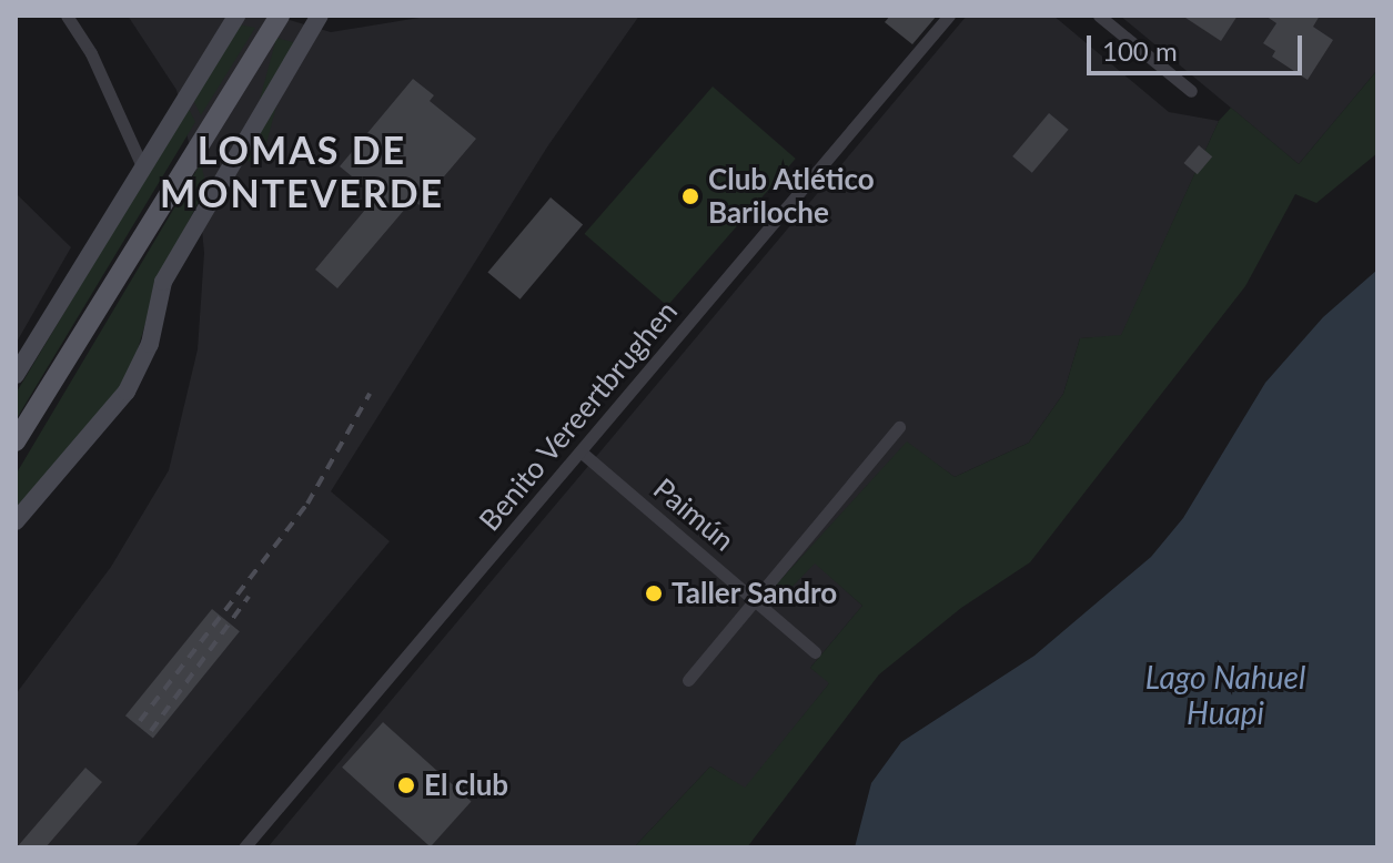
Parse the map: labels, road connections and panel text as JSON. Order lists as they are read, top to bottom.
{
  "streets": {
    "street": ["Benito Vereertbrughen", "Paimún"]
  },
  "crossings": [
    ["Benito Vereertbrughen", "Paimún"]
  ],
  "districts": ["LOMAS DE MONTEVERDE"],
  "water": ["Lago Nahuel Huapi"],
  "places": ["Club Atlético Bariloche", "Taller Sandro", "El club"],
  "scale_bar": "100 m"
}
